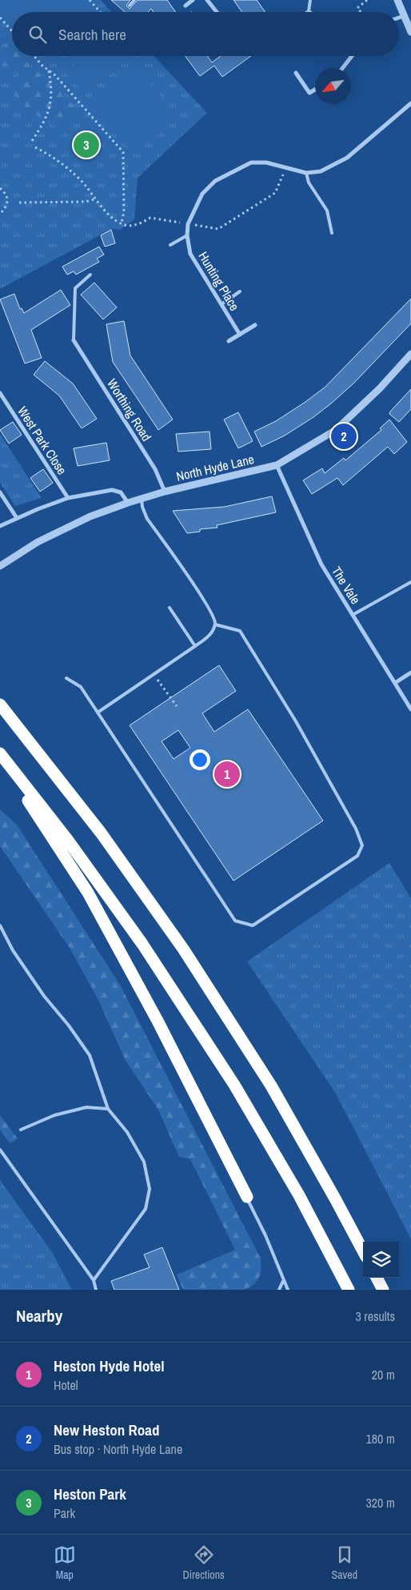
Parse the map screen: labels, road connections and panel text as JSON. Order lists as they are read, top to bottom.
{
  "streets": {
    "street": [
      "Hunting Place",
      "Worthing Road",
      "West Park Close",
      "North Hyde Lane",
      "The Vale"
    ]
  },
  "crossings": [
    ["Worthing Road", "North Hyde Lane"],
    ["North Hyde Lane", "The Vale"]
  ],
  "north": "bottom left",
  "page": {
    "search": "Search here",
    "pins": ["3", "2", "1"],
    "heading": ["Nearby", "3 results"],
    "list": [
      {
        "mark": "1",
        "name": "Heston Hyde Hotel",
        "note": "Hotel",
        "value": "20 m"
      },
      {
        "mark": "2",
        "name": "New Heston Road",
        "note": "Bus stop · North Hyde Lane",
        "value": "180 m"
      },
      {
        "mark": "3",
        "name": "Heston Park",
        "note": "Park",
        "value": "320 m"
      }
    ],
    "nav": ["Map", "Directions", "Saved"]
  }
}
